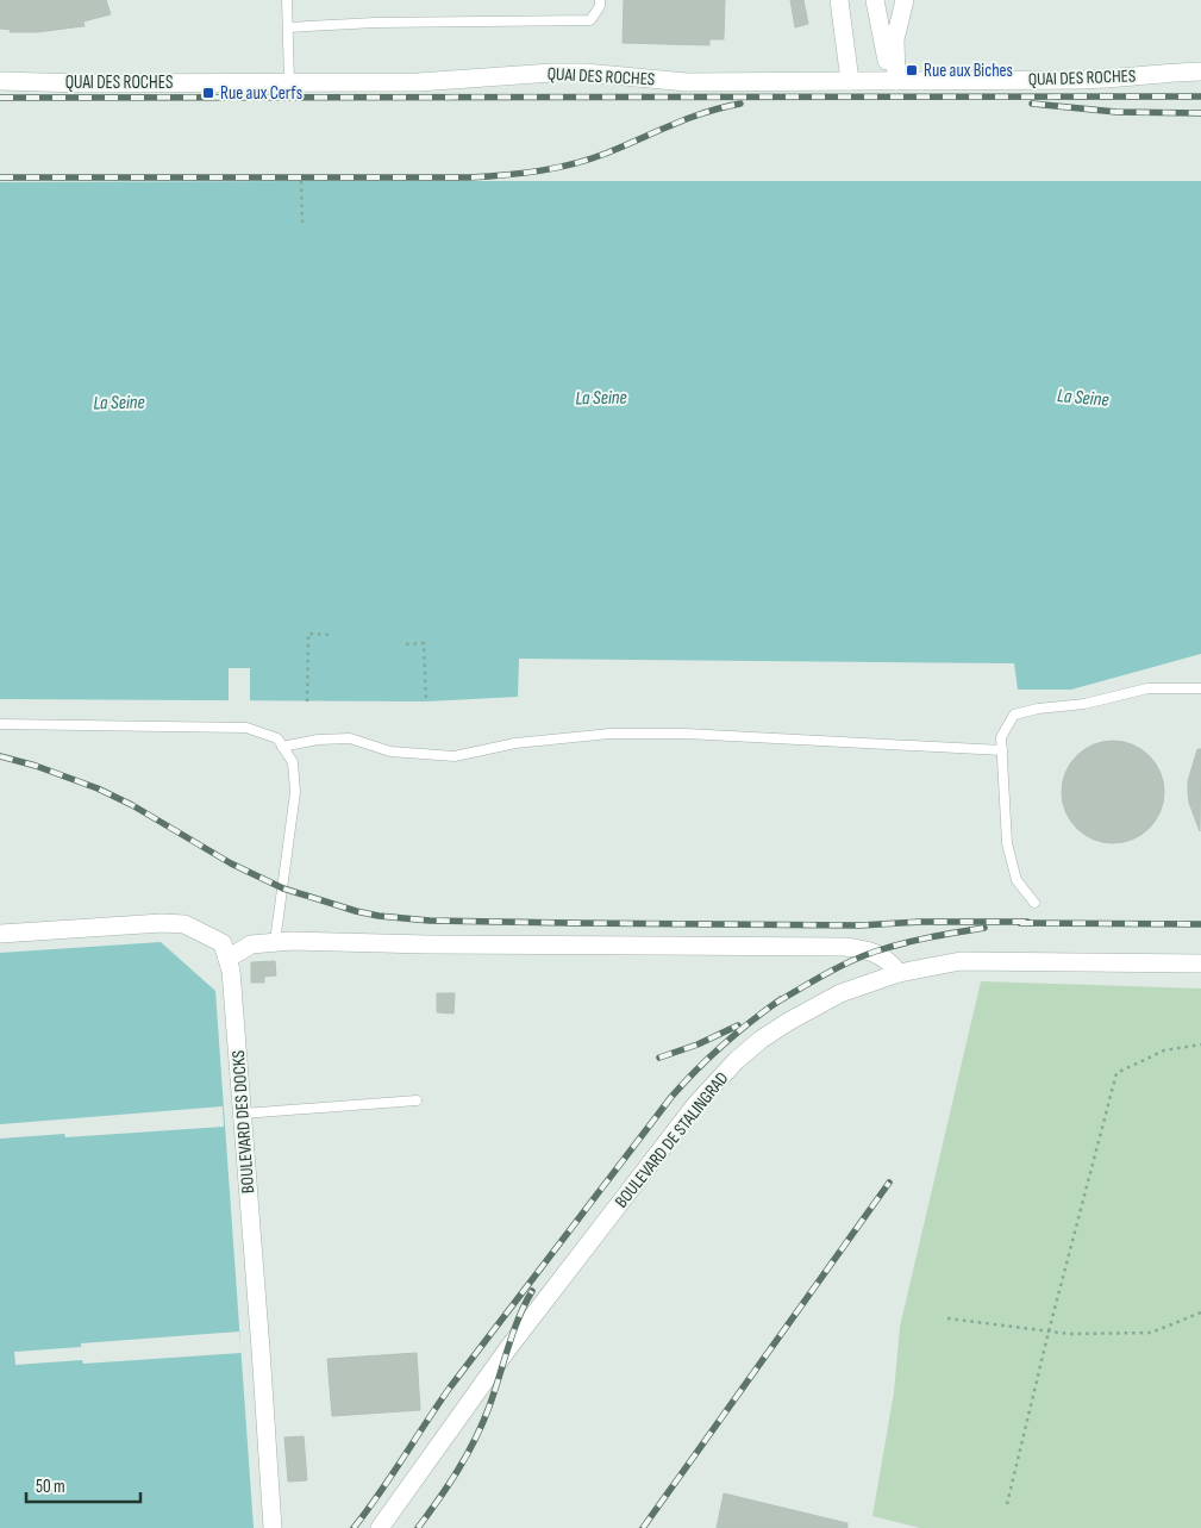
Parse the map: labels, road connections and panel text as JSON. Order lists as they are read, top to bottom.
{
  "streets": {
    "street": ["QUAI DES ROCHES", "BOULEVARD DES DOCKS", "BOULEVARD DE STALINGRAD"]
  },
  "water": ["La Seine"],
  "places": {
    "transit": ["Rue aux Biches", "Rue aux Cerfs"]
  },
  "scale_bar": "50 m"
}
